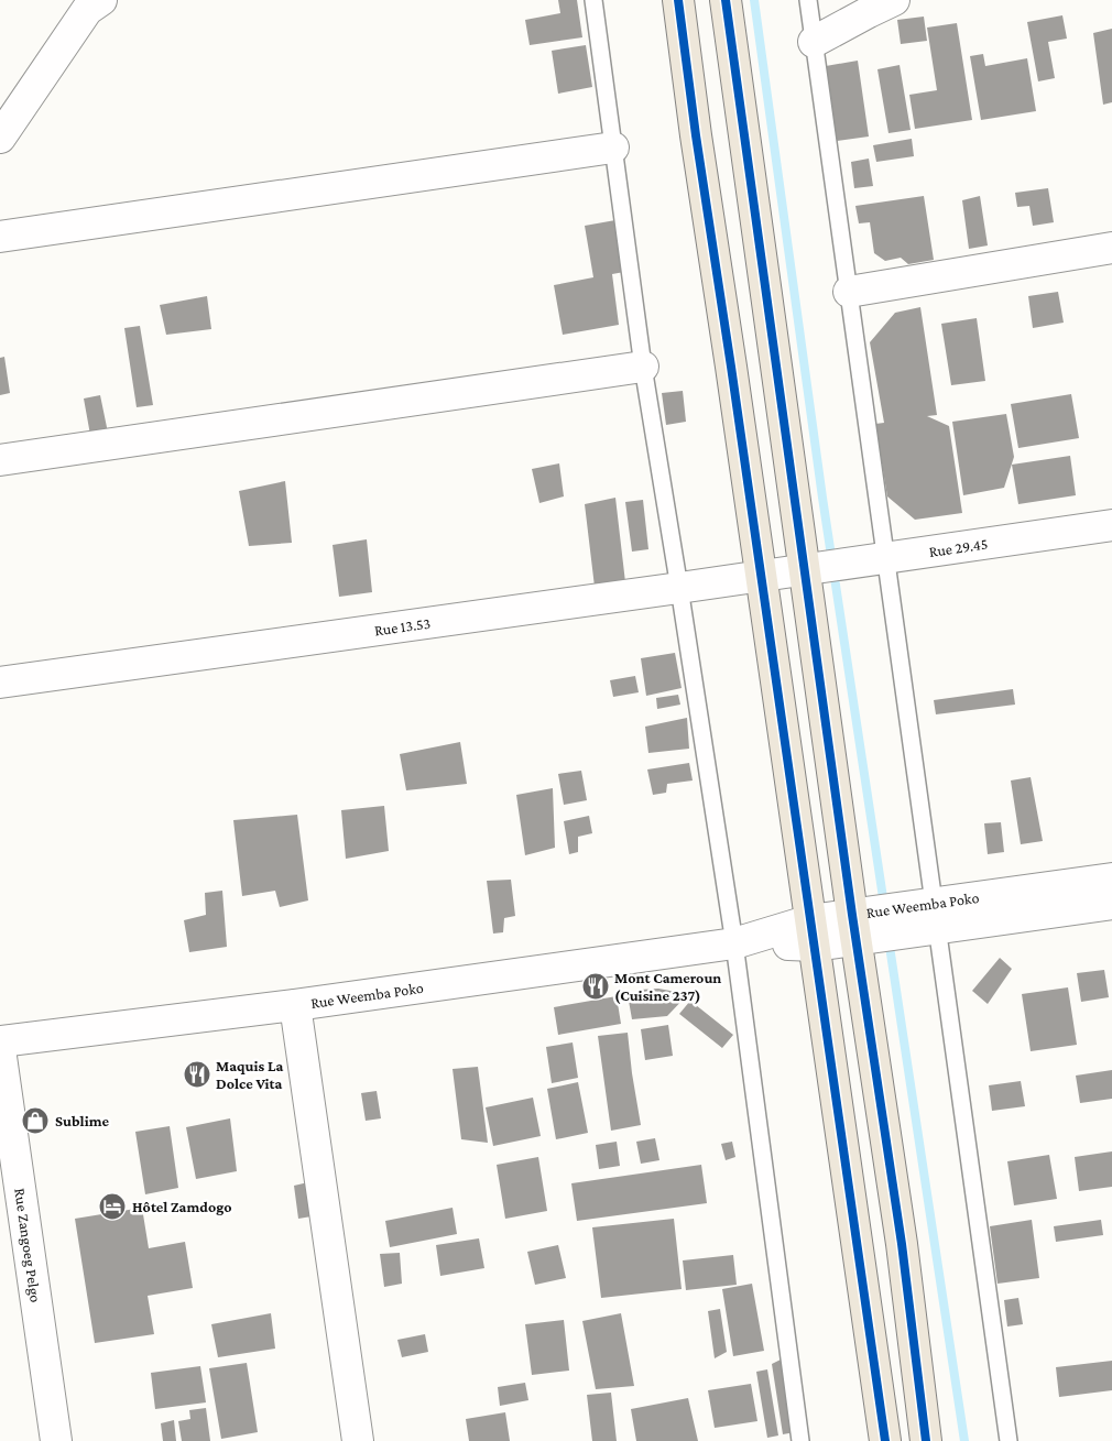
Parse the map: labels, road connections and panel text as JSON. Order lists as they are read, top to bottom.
{
  "streets": {
    "street": [
      "Rue 29.45",
      "Rue 13.53",
      "Rue Weemba Poko",
      "Rue Zangoeg Pelgo"
    ]
  },
  "crossings": [
    ["Rue 29.45", "Rue 13.53"]
  ],
  "places": {
    "restaurant": ["Mont Cameroun (Cuisine 237)", "Maquis La Dolce Vita"],
    "shop": ["Sublime"],
    "hotel": ["Hôtel Zamdogo"]
  }
}
